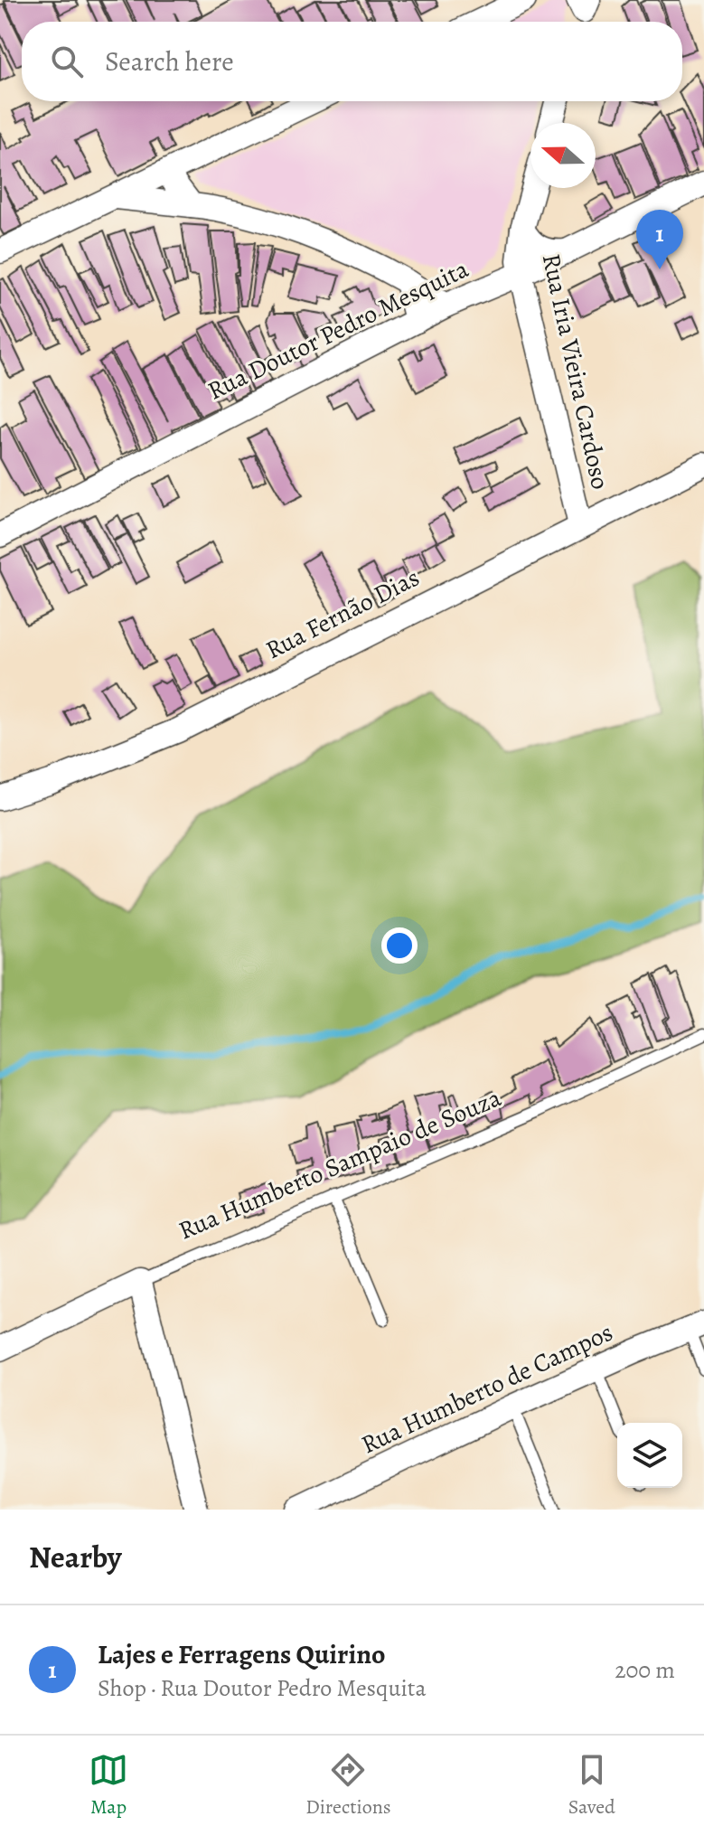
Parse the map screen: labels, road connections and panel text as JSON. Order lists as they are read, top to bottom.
{
  "streets": {
    "street": [
      "Rua Doutor Pedro Mesquita",
      "Rua Iria Vieira Cardoso",
      "Rua Fernão Dias",
      "Rua Humberto Sampaio de Souza",
      "Rua Humberto de Campos"
    ]
  },
  "crossings": [
    ["Rua Doutor Pedro Mesquita", "Rua Iria Vieira Cardoso"],
    ["Rua Iria Vieira Cardoso", "Rua Fernão Dias"]
  ],
  "north": "left",
  "page": {
    "search": "Search here",
    "pins": "1",
    "heading": "Nearby",
    "list": [
      {
        "mark": "1",
        "name": "Lajes e Ferragens Quirino",
        "note": "Shop · Rua Doutor Pedro Mesquita",
        "value": "200 m"
      }
    ],
    "nav": ["Map", "Directions", "Saved"]
  }
}
